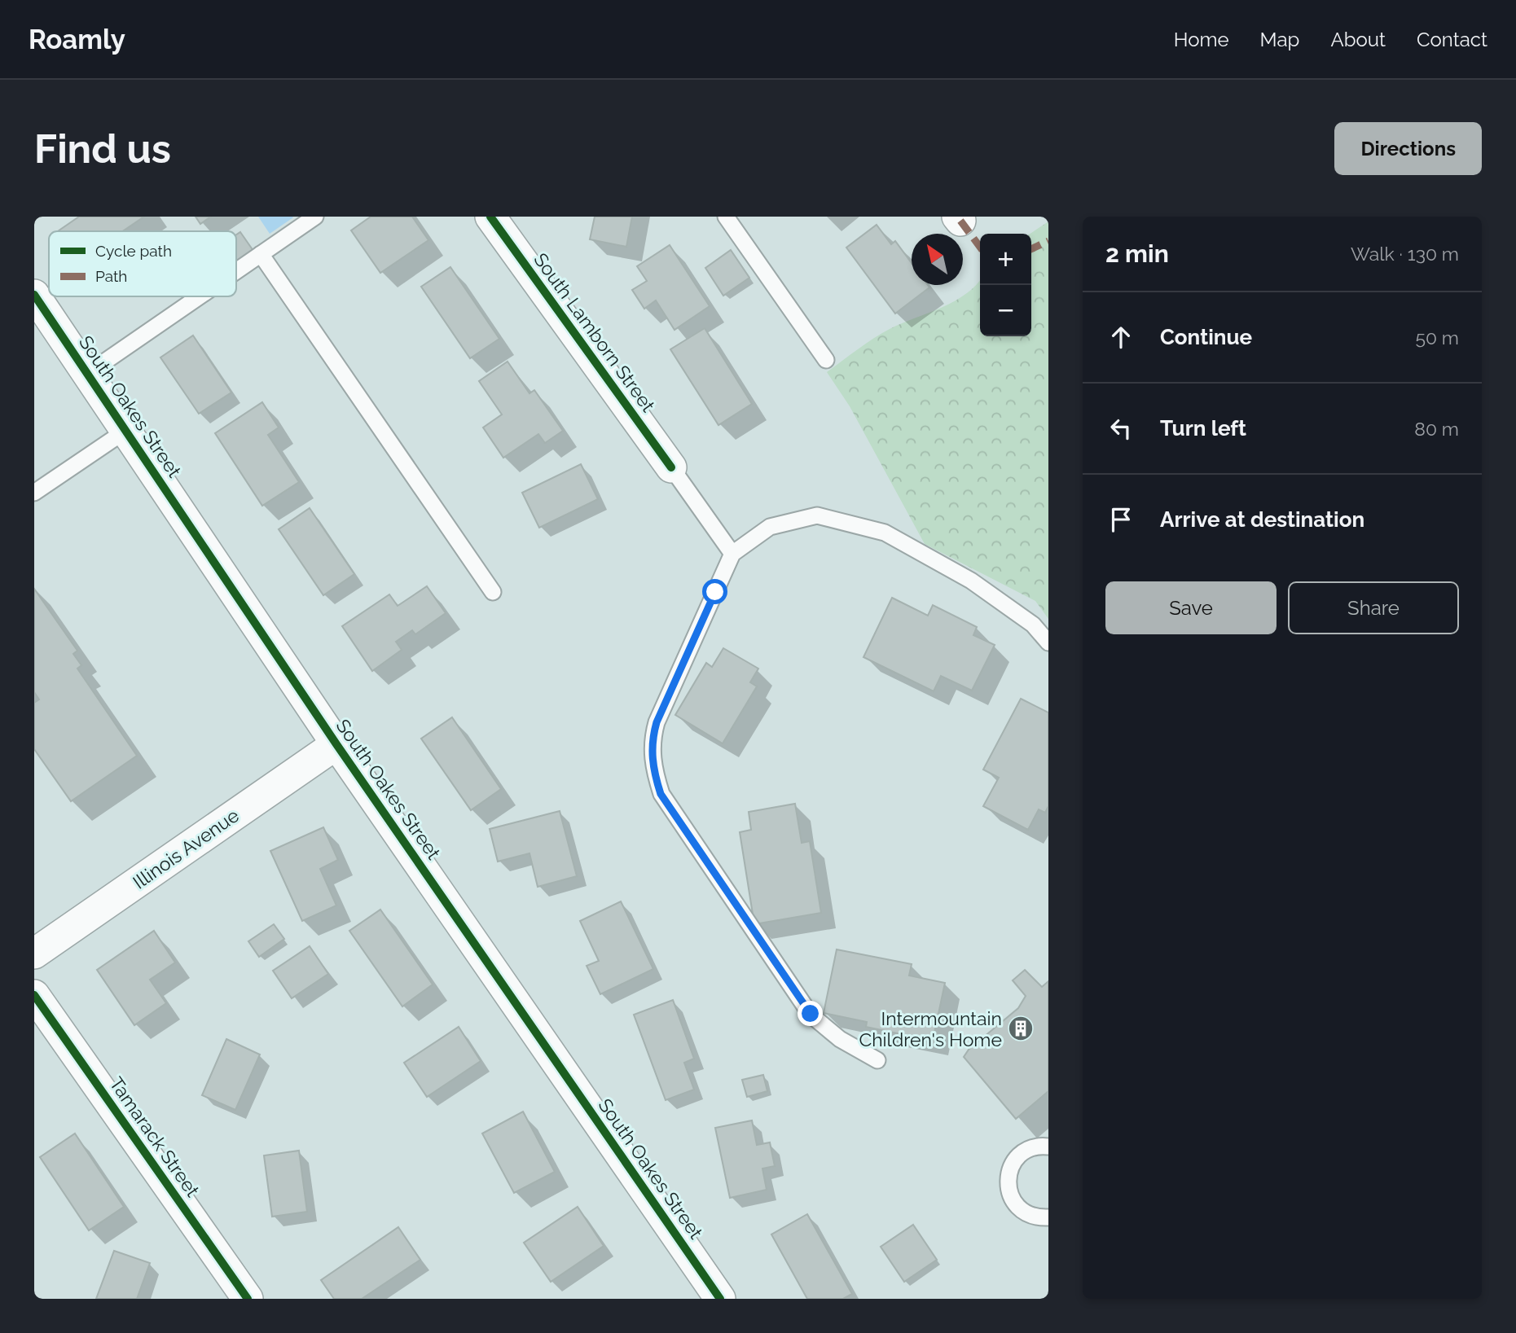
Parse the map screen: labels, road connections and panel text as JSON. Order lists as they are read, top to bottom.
{
  "streets": {
    "street": [
      "South Lamborn Street",
      "South Oakes Street",
      "Illinois Avenue",
      "Tamarack Street"
    ]
  },
  "crossings": [
    ["South Oakes Street", "Illinois Avenue"]
  ],
  "places": {
    "building": ["Intermountain Children's Home"]
  },
  "legend": ["Cycle path", "Path"],
  "north": "top left",
  "page": {
    "header": "Roamly",
    "nav": [
      "Home",
      "Map",
      "About",
      "Contact"
    ],
    "buttons": [
      "Directions",
      ["Save", "Share"]
    ],
    "title": "Find us",
    "heading": ["2 min", "Walk · 130 m"],
    "map_buttons": ["+", "−"],
    "list": [
      ["Continue", "50 m"],
      ["Turn left", "80 m"],
      "Arrive at destination"
    ]
  }
}
